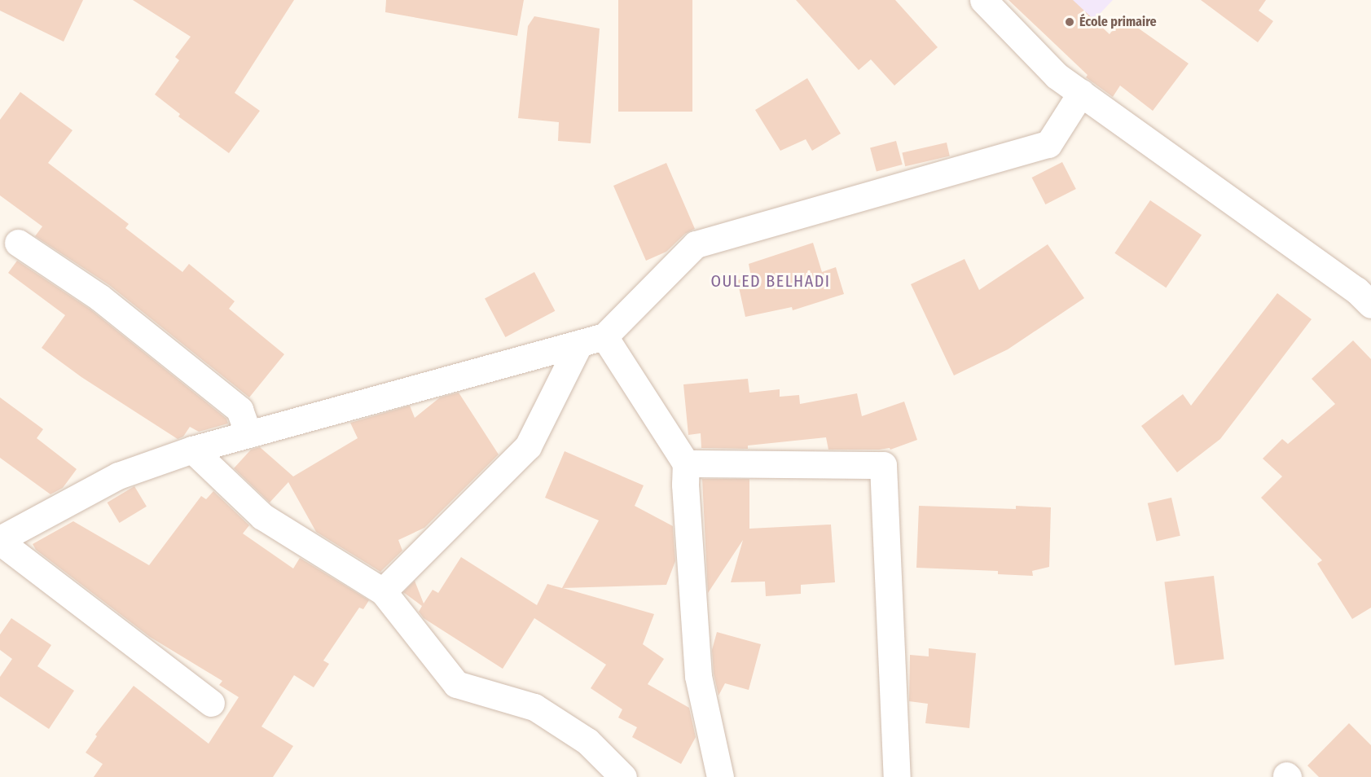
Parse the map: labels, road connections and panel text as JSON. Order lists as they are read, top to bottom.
{
  "districts": ["OULED BELHADI"],
  "places": ["École primaire"]
}
